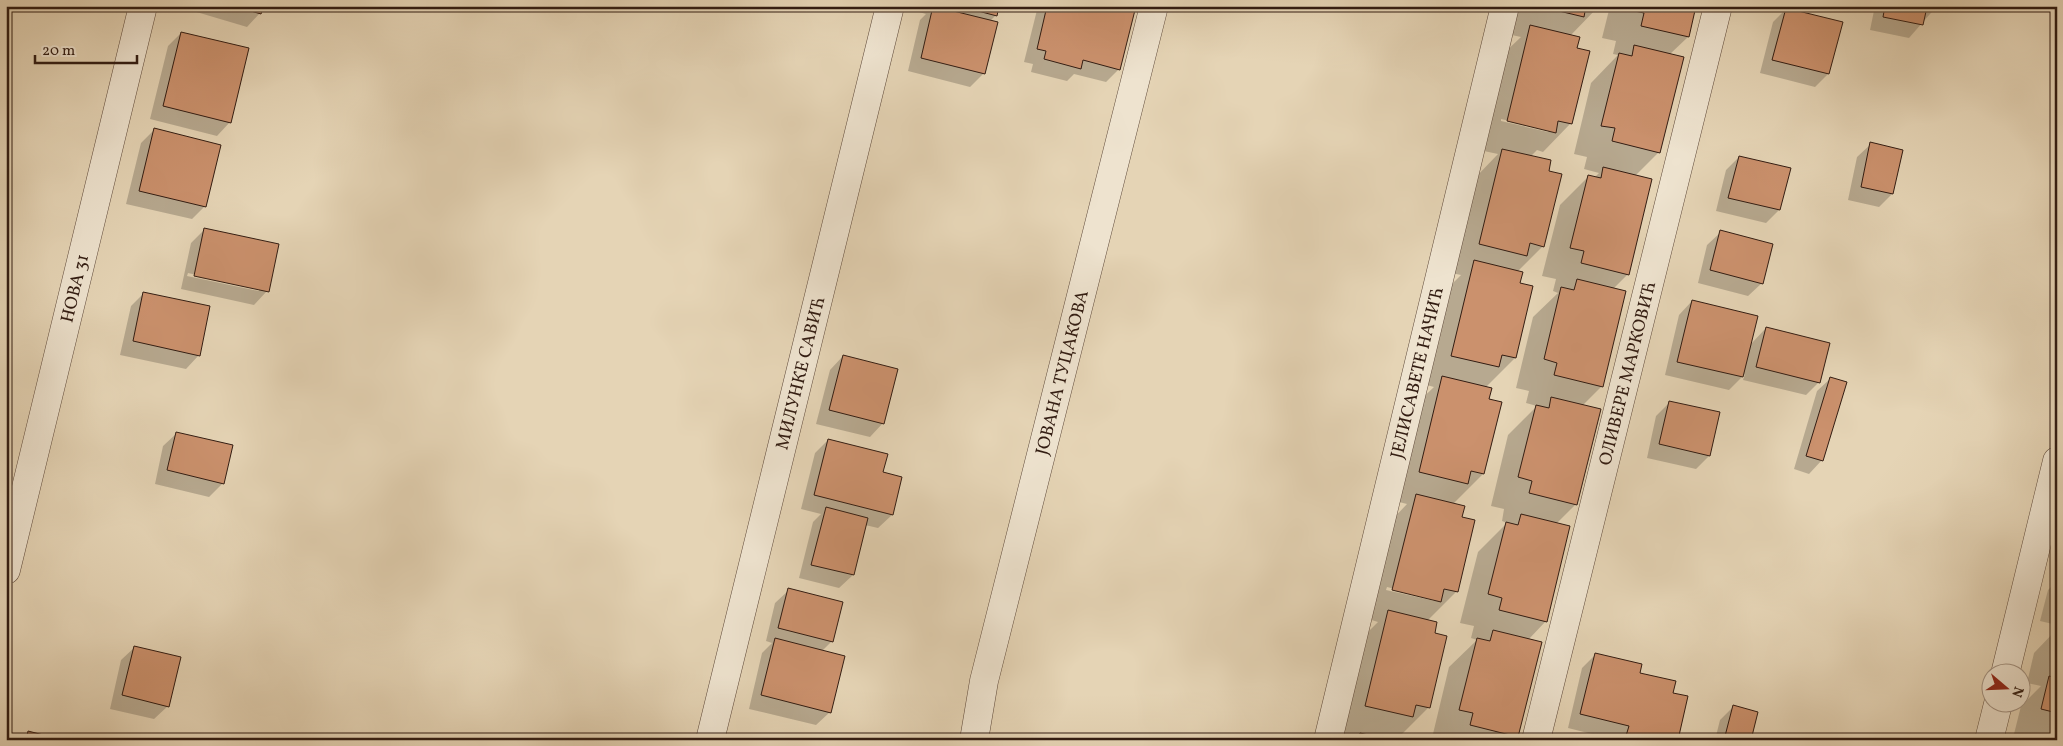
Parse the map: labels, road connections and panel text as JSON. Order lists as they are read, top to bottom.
{
  "streets": {
    "street": [
      "НОВА 31",
      "ЈОВАНА ТУЦАКОВА",
      "МИЛУНКЕ САВИЋ",
      "ЈЕЛИСАВЕТЕ НАЧИЋ",
      "ОЛИВЕРЕ МАРКОВИЋ"
    ]
  },
  "scale_bar": "20 m",
  "north": "right"
}
